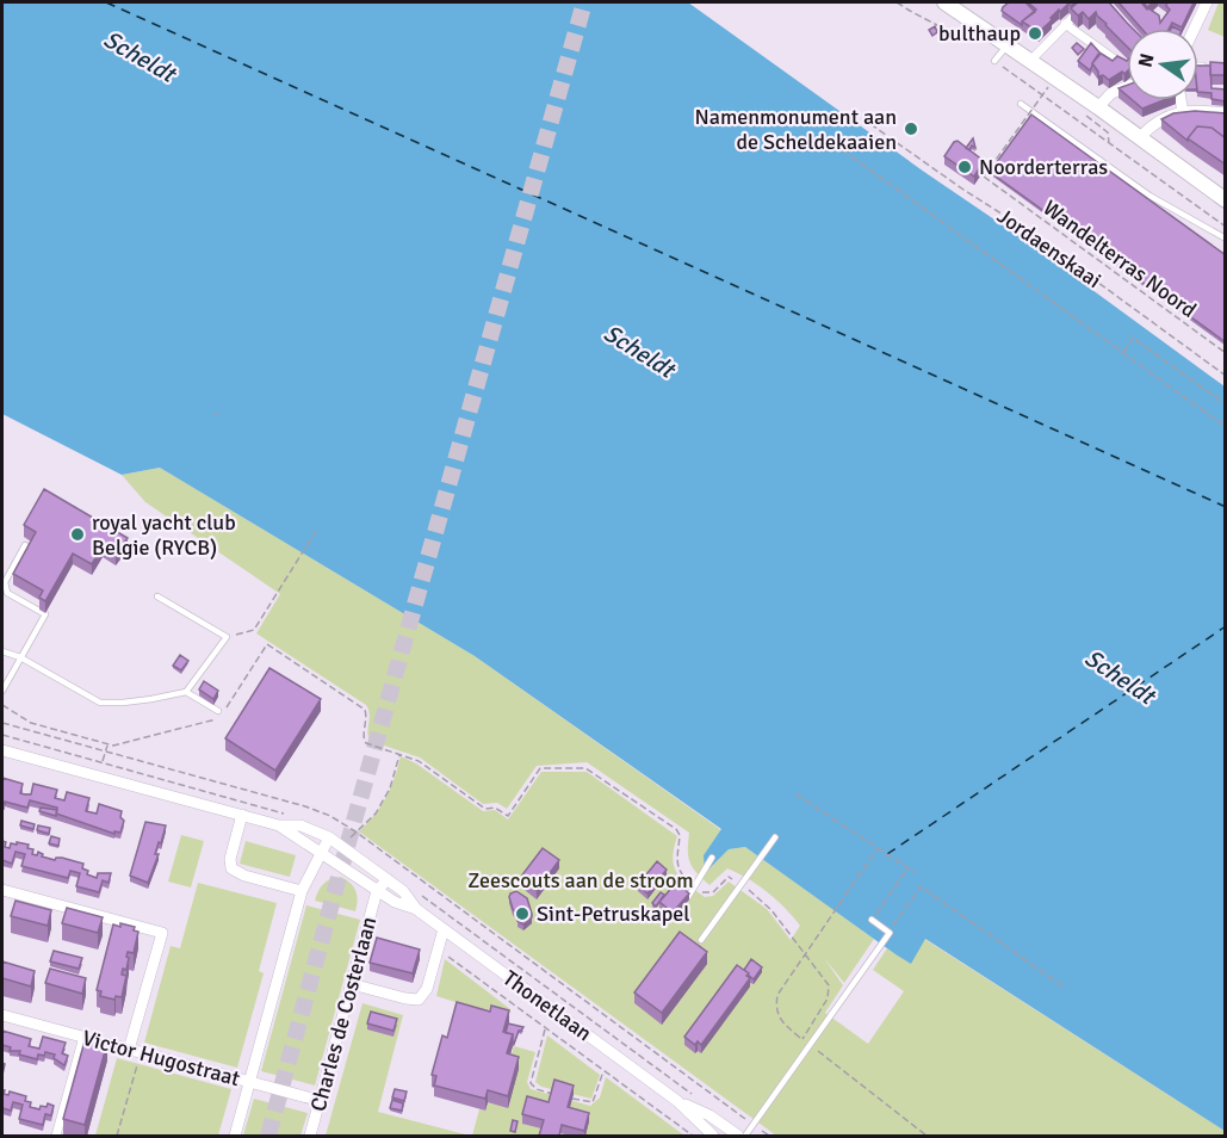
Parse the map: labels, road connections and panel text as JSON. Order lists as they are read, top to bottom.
{
  "streets": {
    "street": ["Thonetlaan", "Charles de Costerlaan", "Victor Hugostraat"],
    "path": ["Jordaenskaai", "Wandelterras Noord"]
  },
  "crossings": [
    ["Thonetlaan", "Charles de Costerlaan"],
    ["Charles de Costerlaan", "Victor Hugostraat"]
  ],
  "water": ["Scheldt"],
  "parks": ["Zeescouts aan de stroom"],
  "places": [
    "bulthaup",
    "Namenmonument aan de Scheldekaaien",
    "Noorderterras",
    "royal yacht club Belgie (RYCB)",
    "Sint-Petruskapel"
  ],
  "north": "left"
}
